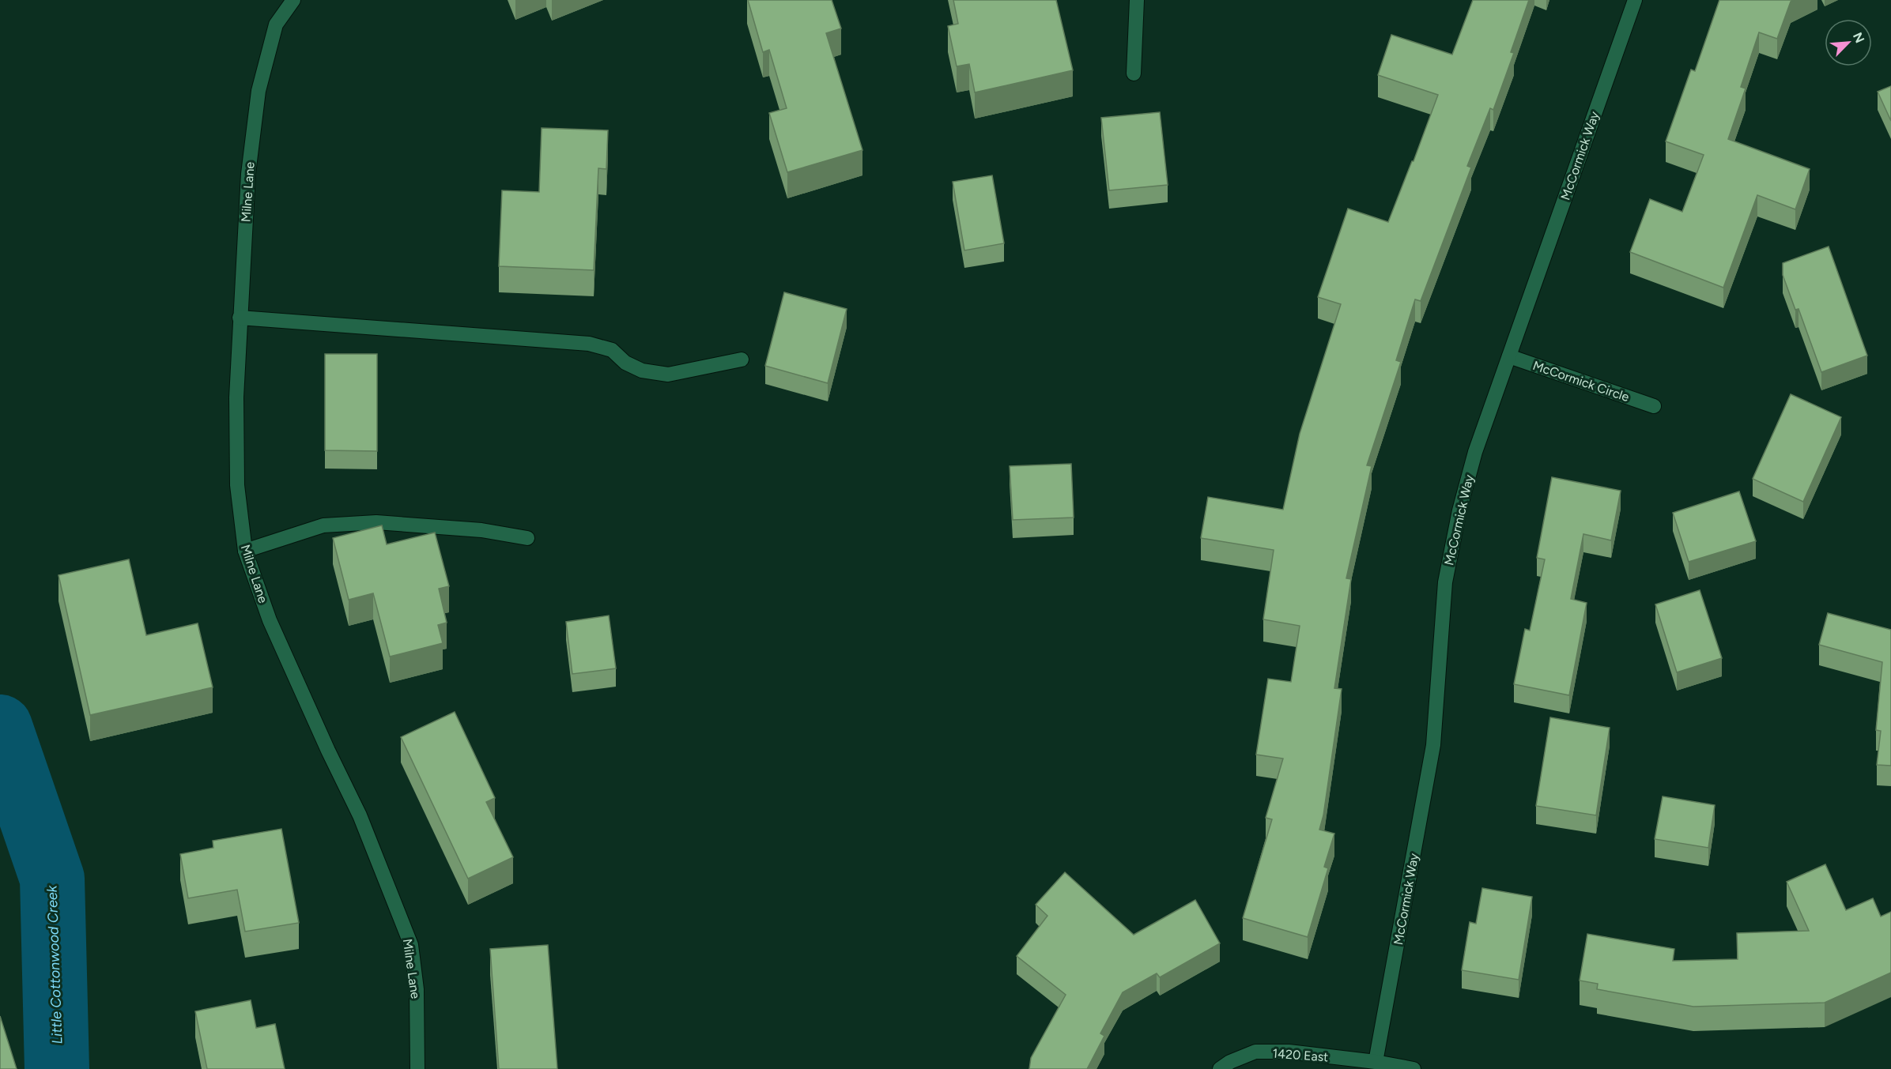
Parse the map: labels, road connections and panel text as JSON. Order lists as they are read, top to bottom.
{
  "streets": {
    "street": [
      "McCormick Way",
      "Milne Lane",
      "McCormick Circle",
      "1420 East"
    ]
  },
  "crossings": [
    ["McCormick Way", "McCormick Circle"],
    ["McCormick Way", "1420 East"]
  ],
  "water": ["Little Cottonwood Creek"],
  "north": "top right"
}
